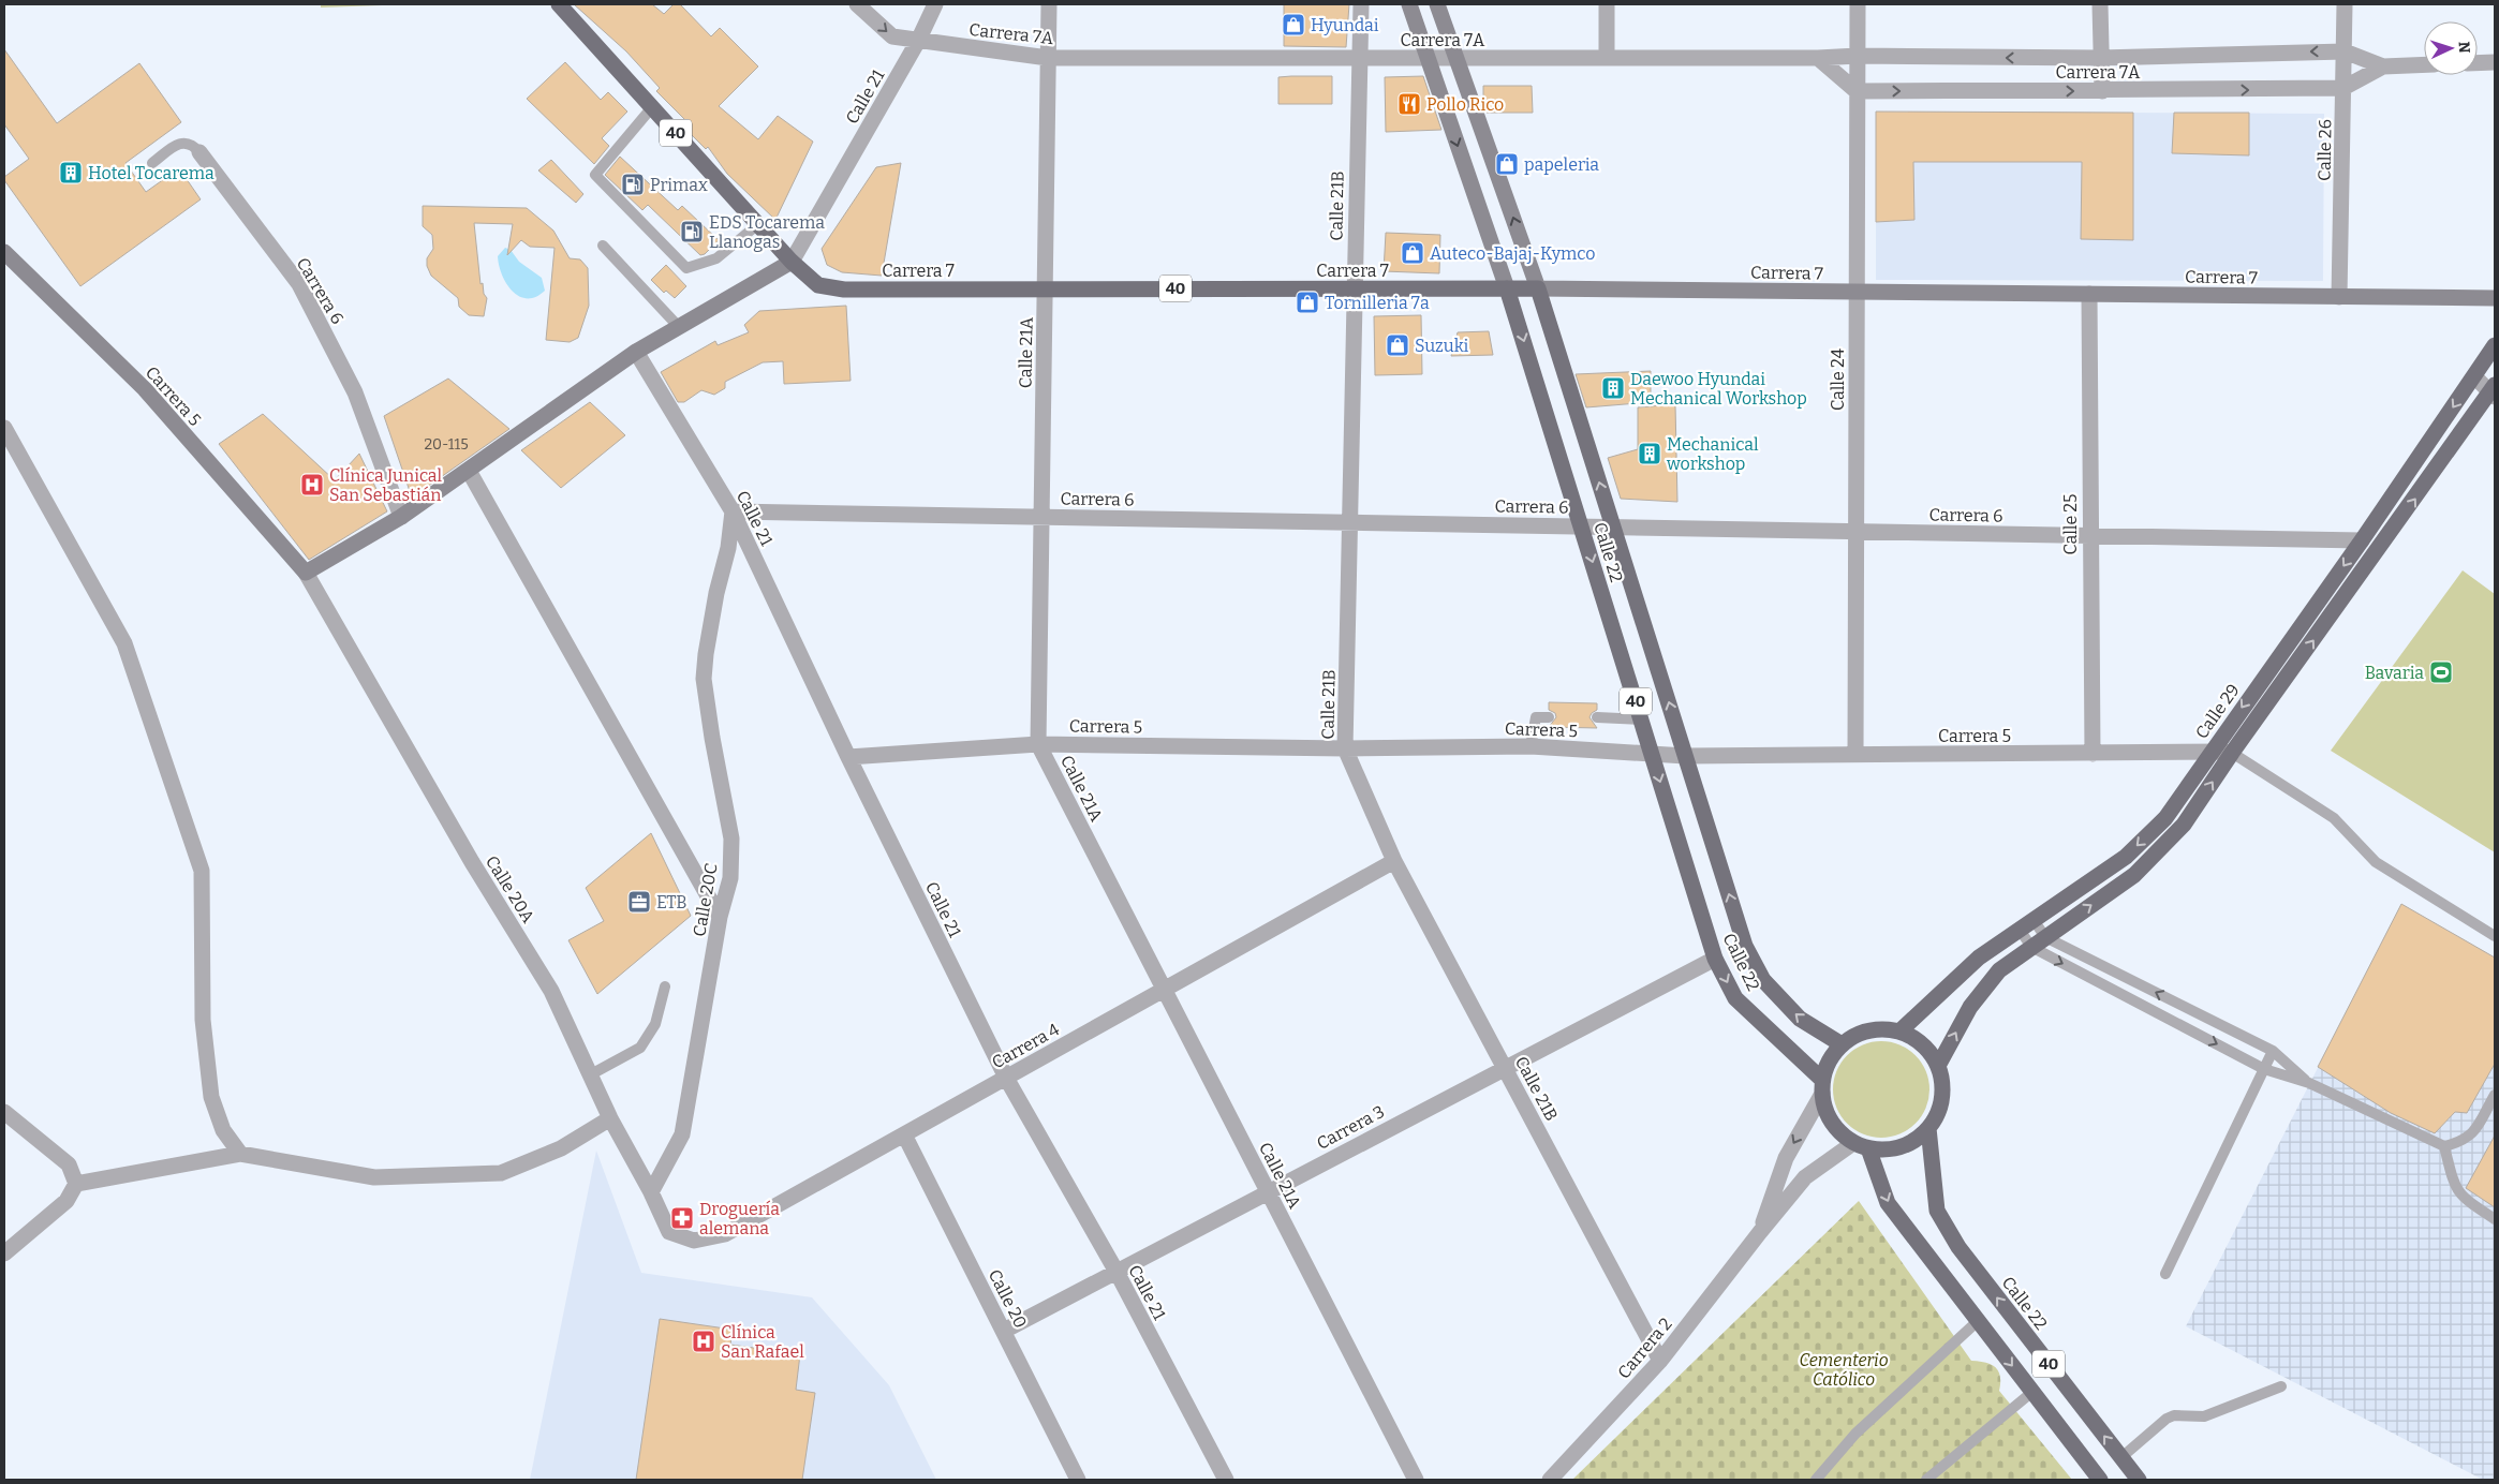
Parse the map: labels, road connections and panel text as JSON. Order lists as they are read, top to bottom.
{
  "streets": {
    "main road": [
      "40",
      "Carrera 7",
      "Calle 22",
      "Calle 29"
    ],
    "street": [
      "Carrera 7A",
      "Calle 21",
      "Calle 26",
      "Calle 21B",
      "Carrera 6",
      "Calle 21A",
      "Calle 24",
      "Carrera 5",
      "Calle 25",
      "Calle 20A",
      "Calle 20C",
      "Carrera 4",
      "Carrera 3",
      "Calle 20",
      "Carrera 2"
    ]
  },
  "crossings": [
    ["Carrera 7A", "Calle 21"],
    ["Carrera 7A", "Calle 26"],
    ["Carrera 7A", "Calle 21B"],
    ["Carrera 7A", "Calle 21A"],
    ["Carrera 7A", "Calle 24"],
    ["Carrera 7A", "Calle 22"],
    ["Calle 21", "Carrera 7"],
    ["Calle 21", "Carrera 6"],
    ["Calle 21", "Carrera 5"],
    ["Calle 21", "Calle 20C"],
    ["Calle 21", "Carrera 4"],
    ["Calle 21", "Carrera 3"],
    ["40", "Calle 22"],
    ["40", "Calle 29"],
    ["40", "Carrera 2"],
    ["Calle 26", "Carrera 7"],
    ["Calle 21B", "Carrera 7"],
    ["Calle 21B", "Carrera 6"],
    ["Calle 21B", "Carrera 5"],
    ["Calle 21B", "Carrera 4"],
    ["Calle 21B", "Carrera 3"],
    ["Calle 21B", "Carrera 2"],
    ["Carrera 7", "Calle 21A"],
    ["Carrera 7", "Calle 24"],
    ["Carrera 7", "Calle 25"],
    ["Carrera 7", "Calle 22"],
    ["Carrera 6", "Calle 21A"],
    ["Carrera 6", "Calle 24"],
    ["Carrera 6", "Calle 25"],
    ["Carrera 6", "Calle 22"],
    ["Carrera 6", "Calle 29"],
    ["Carrera 6", "Calle 20C"],
    ["Calle 21A", "Carrera 5"],
    ["Calle 21A", "Carrera 4"],
    ["Calle 21A", "Carrera 3"],
    ["Calle 24", "Carrera 5"],
    ["Carrera 5", "Calle 25"],
    ["Carrera 5", "Calle 22"],
    ["Carrera 5", "Calle 29"],
    ["Carrera 5", "Calle 20A"],
    ["Calle 22", "Calle 29"],
    ["Calle 22", "Carrera 3"],
    ["Calle 22", "Carrera 2"],
    ["Calle 29", "Carrera 2"],
    ["Calle 20A", "Calle 20C"],
    ["Calle 20A", "Carrera 4"],
    ["Carrera 4", "Calle 20"],
    ["Carrera 3", "Calle 20"]
  ],
  "parks": ["Cementerio Católico"],
  "places": {
    "shop": [
      "Hyundai",
      "papeleria",
      "Auteco-Bajaj-Kymco",
      "Tornilleria 7a",
      "Suzuki"
    ],
    "restaurant": ["Pollo Rico"],
    "building": ["Hotel Tocarema", "Daewoo Hyundai Mechanical Workshop", "Mechanical workshop"],
    "fuel station": ["Primax", "EDS Tocarema Llanogas"],
    "hospital": ["Clínica Junical San Sebastián", "Clínica San Rafael"],
    "sports": ["Bavaria"],
    "office": ["ETB"],
    "pharmacy": ["Droguería alemana"]
  },
  "house_numbers": ["20-115"],
  "north": "right"
}
